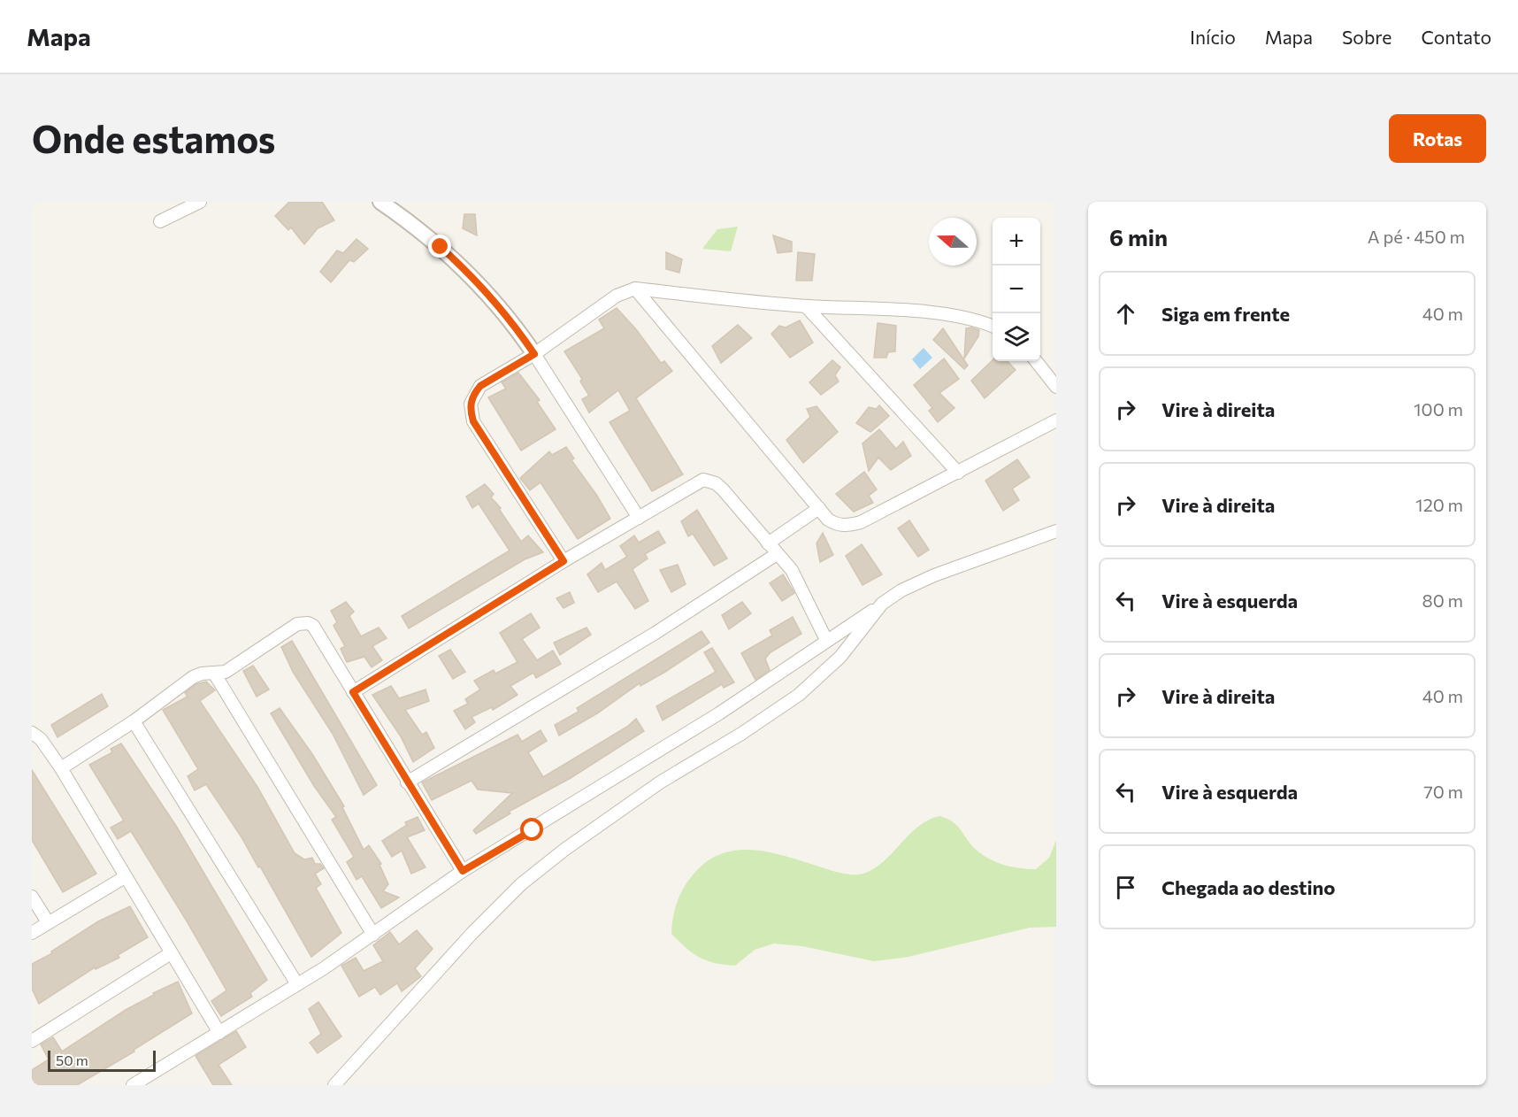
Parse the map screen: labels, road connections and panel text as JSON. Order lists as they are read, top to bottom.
{
  "scale_bar": "50 m",
  "north": "left",
  "page": {
    "header": "Mapa",
    "nav": [
      "Início",
      "Mapa",
      "Sobre",
      "Contato"
    ],
    "buttons": "Rotas",
    "title": "Onde estamos",
    "heading": ["6 min", "A pé · 450 m"],
    "map_buttons": ["+", "−"],
    "list": [
      ["Siga em frente", "40 m"],
      ["Vire à direita", "100 m"],
      ["Vire à direita", "120 m"],
      ["Vire à esquerda", "80 m"],
      ["Vire à direita", "40 m"],
      ["Vire à esquerda", "70 m"],
      "Chegada ao destino"
    ],
    "scale": "50 m"
  }
}
